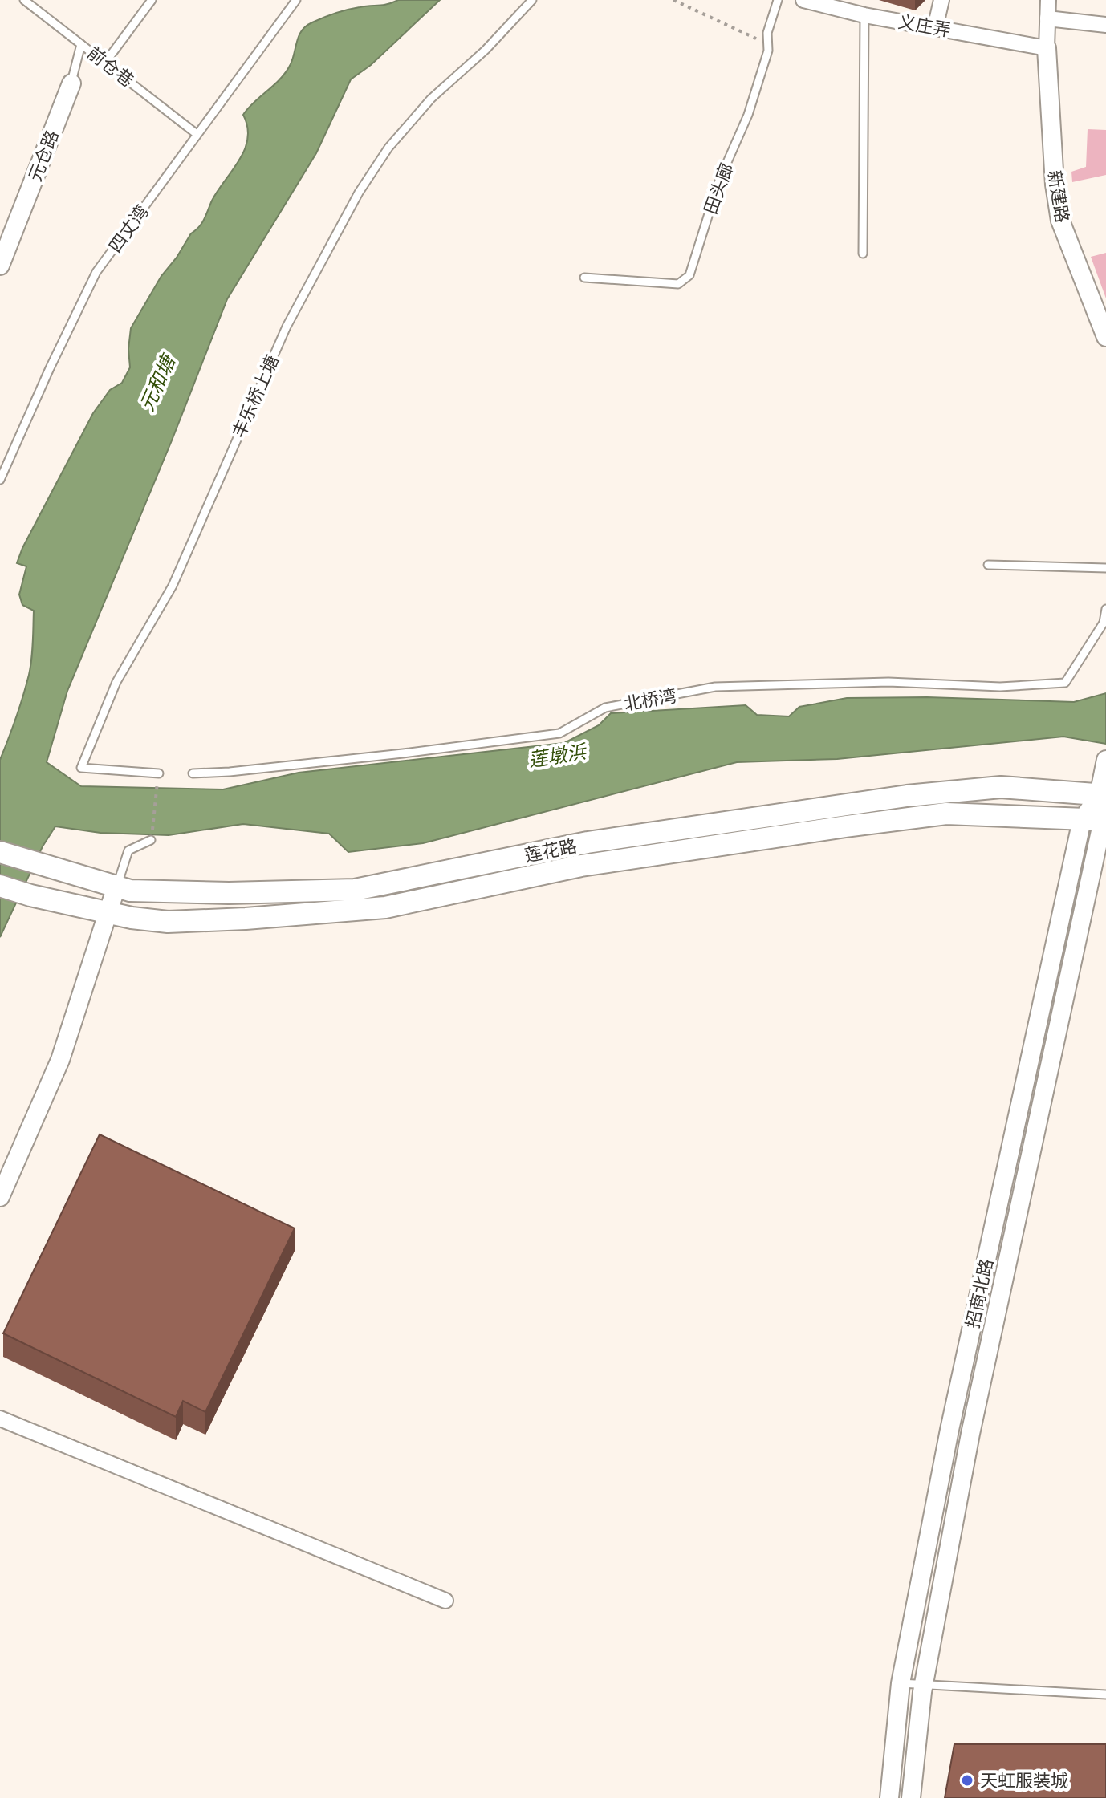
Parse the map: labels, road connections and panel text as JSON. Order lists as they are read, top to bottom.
{
  "streets": {
    "main road": ["莲花路"],
    "street": [
      "义庄弄",
      "元仓路",
      "新建路",
      "招商北路"
    ],
    "lane": [
      "前仓巷",
      "田头廊",
      "四丈湾",
      "丰乐桥上塘",
      "北桥湾"
    ]
  },
  "crossings": [
    ["义庄弄", "新建路"],
    ["前仓巷", "元仓路"],
    ["前仓巷", "四丈湾"],
    ["莲花路", "招商北路"]
  ],
  "water": ["元和塘", "莲墩浜"],
  "places": ["天虹服装城"]
}
